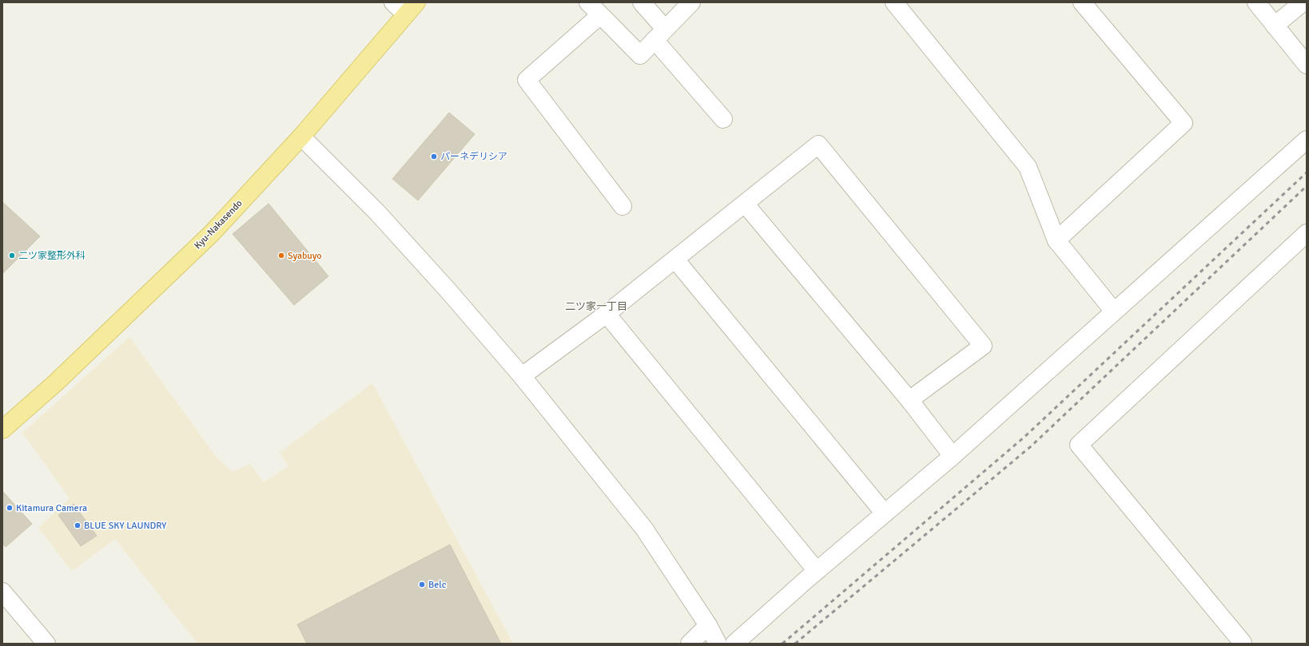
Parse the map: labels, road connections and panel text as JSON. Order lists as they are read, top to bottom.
{
  "streets": {
    "main road": ["Kyu-Nakasendo"]
  },
  "districts": ["二ツ家一丁目"],
  "places": [
    "パーネデリシア",
    "二ツ家整形外科",
    "Syabuyo",
    "Kitamura Camera",
    "BLUE SKY LAUNDRY",
    "Belc"
  ]
}
